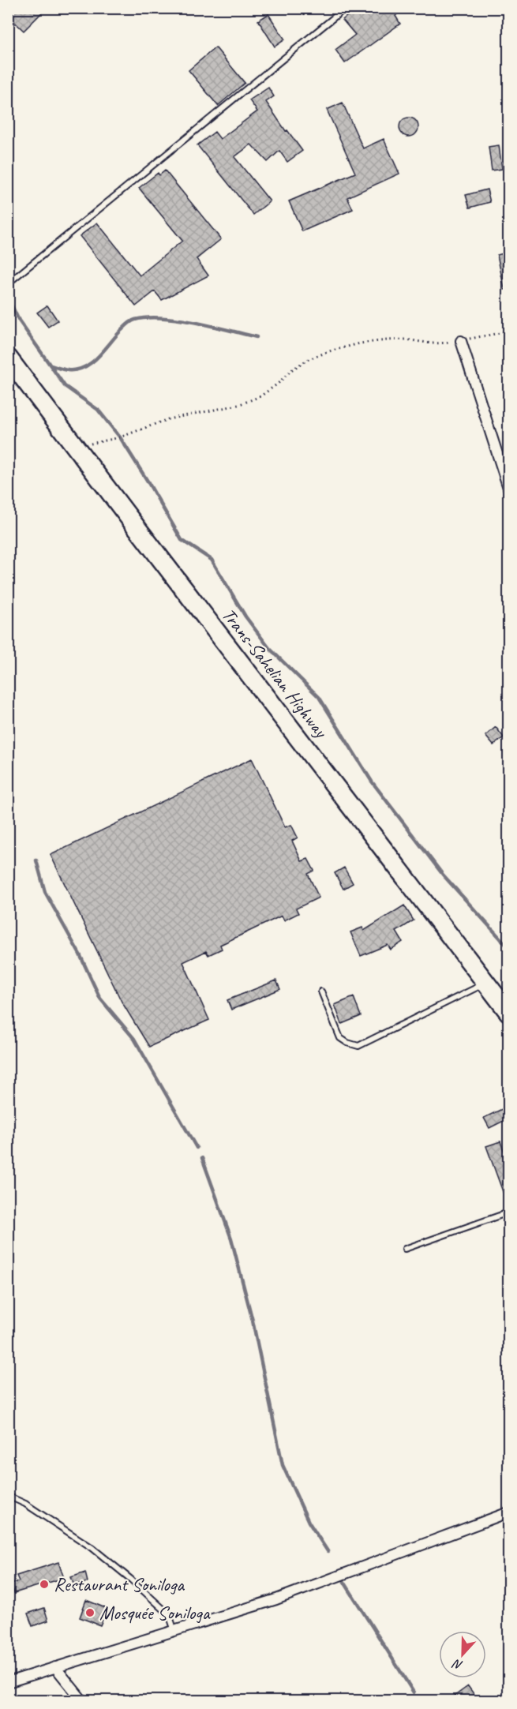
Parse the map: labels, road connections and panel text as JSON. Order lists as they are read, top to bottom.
{
  "streets": {
    "highway": ["Trans-Sahelian Highway"]
  },
  "places": ["Restaurant Soniloga", "Mosquée Soniloga"],
  "north": "bottom"
}
